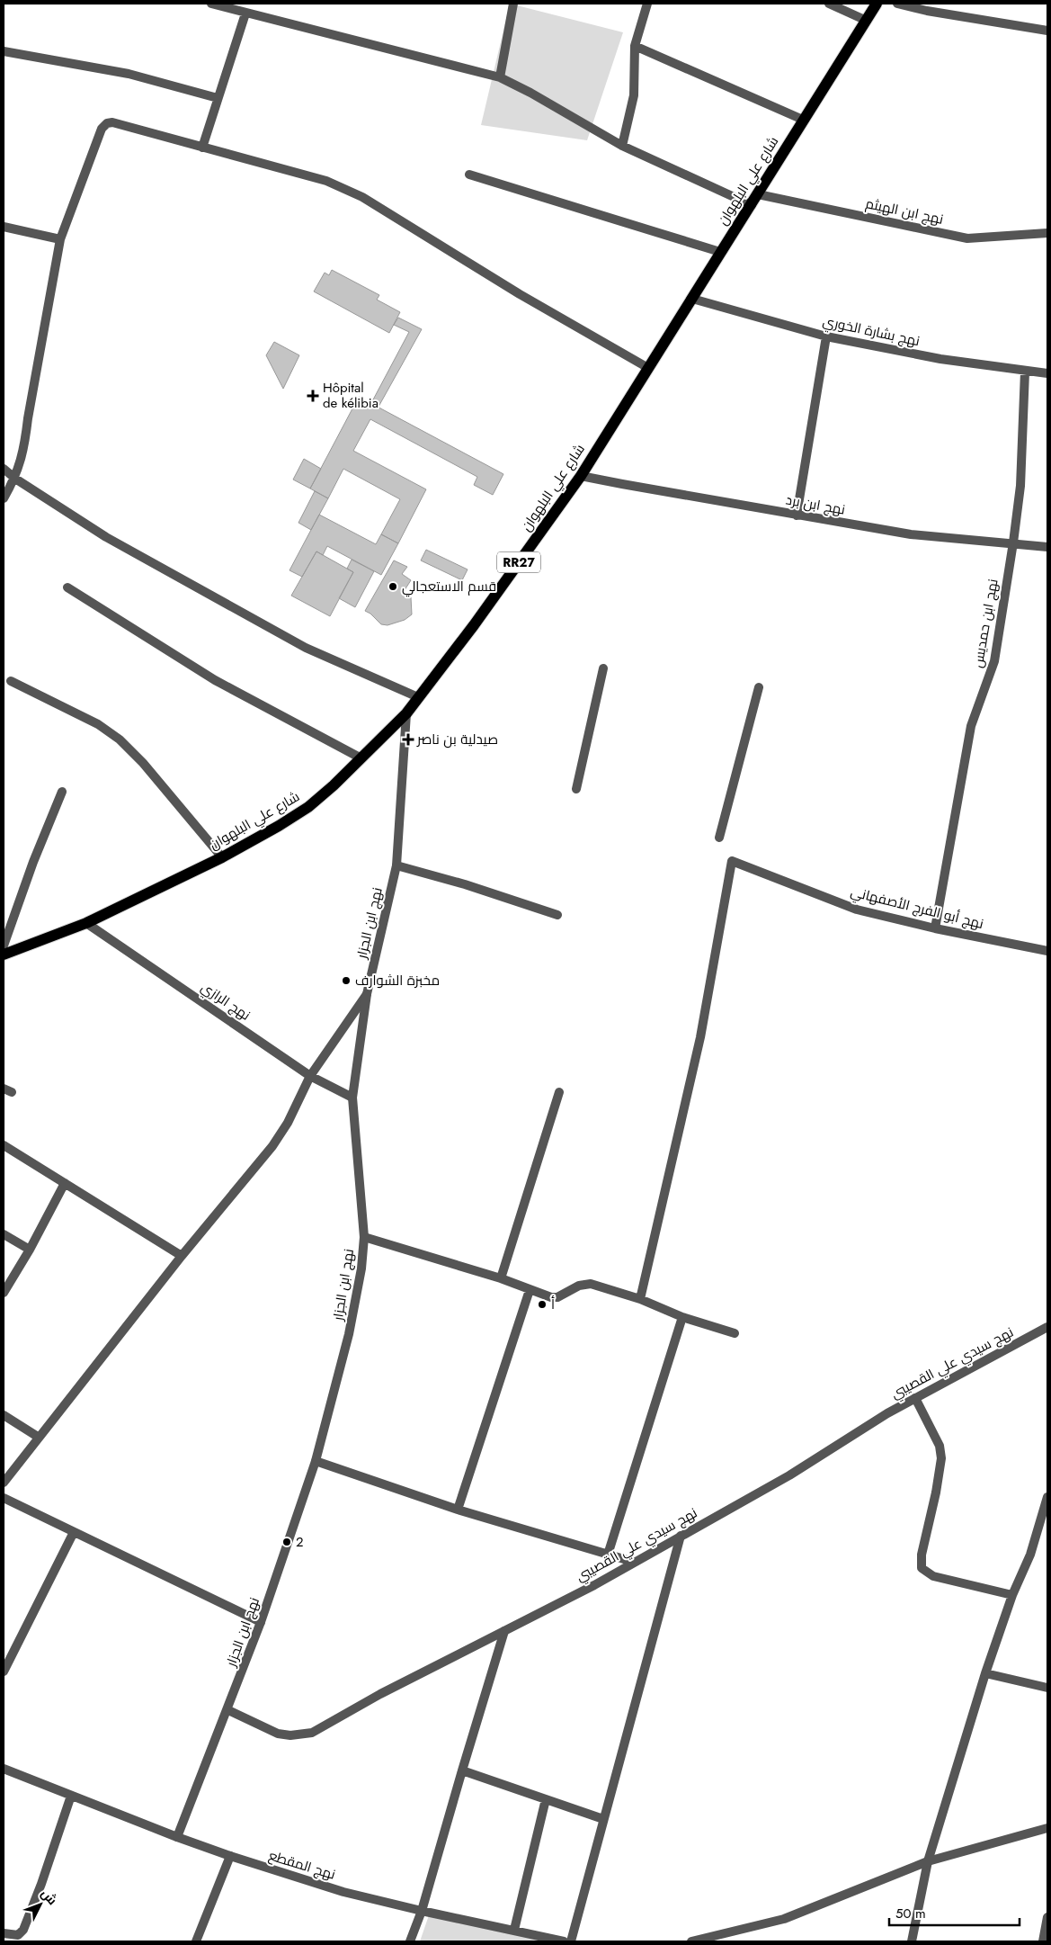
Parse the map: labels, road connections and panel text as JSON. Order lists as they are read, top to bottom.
{
  "streets": {
    "main road": ["شارع علي البلهوان", "RR27"],
    "street": [
      "نهج ابن الهيثم",
      "نهج بشارة الخوري",
      "نهج ابن برد",
      "نهج ابن حمديس",
      "نهج أبو الفرج الأصفهاني",
      "نهج ابن الجزار",
      "نهج الرازي",
      "نهج سيدي علي القصيبي",
      "نهج المقطع"
    ]
  },
  "crossings": [
    ["شارع علي البلهوان", "نهج ابن الهيثم"],
    ["شارع علي البلهوان", "نهج بشارة الخوري"],
    ["شارع علي البلهوان", "نهج ابن برد"],
    ["شارع علي البلهوان", "نهج ابن الجزار"],
    ["شارع علي البلهوان", "نهج الرازي"],
    ["نهج بشارة الخوري", "نهج ابن حمديس"],
    ["نهج ابن برد", "نهج ابن حمديس"],
    ["نهج ابن حمديس", "نهج أبو الفرج الأصفهاني"],
    ["نهج ابن الجزار", "نهج الرازي"],
    ["نهج ابن الجزار", "نهج سيدي علي القصيبي"],
    ["نهج ابن الجزار", "نهج المقطع"]
  ],
  "places": {
    "health": ["Hôpital de kélibia", "صيدلية بن ناصر"],
    "other": [
      "قسم الاستعجالي",
      "مخبزة الشوارف",
      "أ",
      "2"
    ]
  },
  "scale_bar": "50 m",
  "north": "top right"
}
